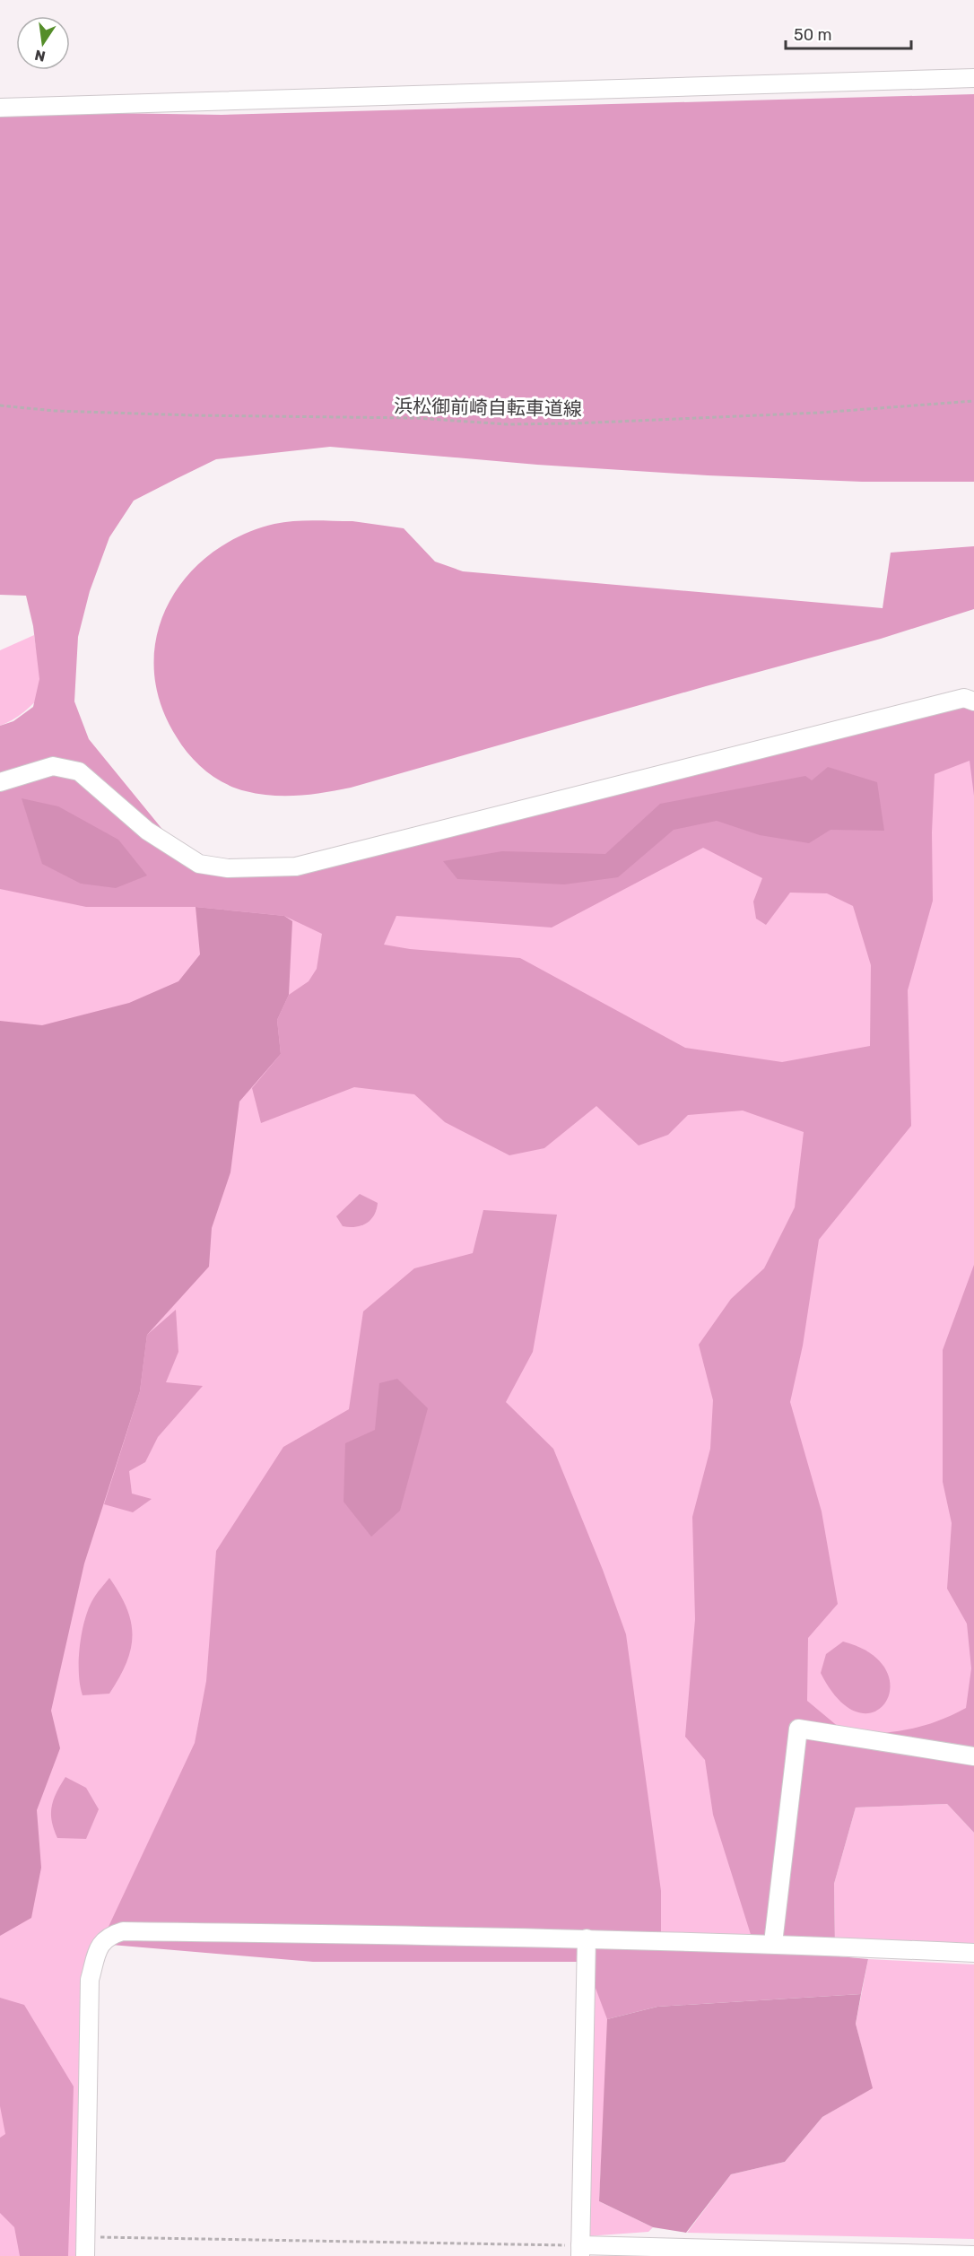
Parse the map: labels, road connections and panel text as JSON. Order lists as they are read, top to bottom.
{
  "streets": {
    "path": ["浜松御前崎自転車道線"]
  },
  "scale_bar": "50 m",
  "north": "bottom"
}
